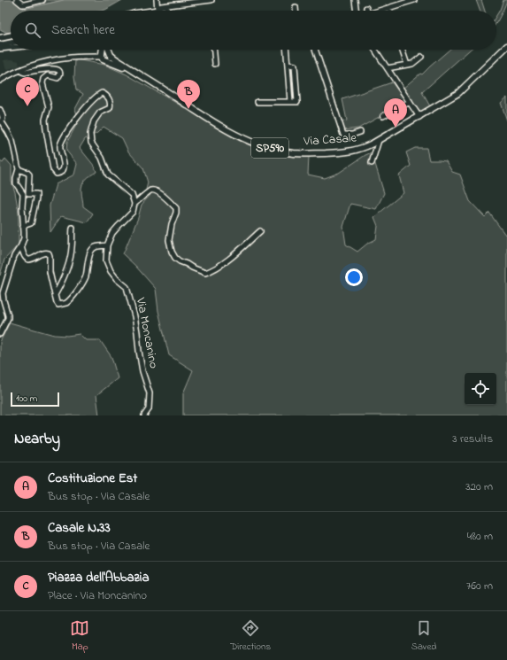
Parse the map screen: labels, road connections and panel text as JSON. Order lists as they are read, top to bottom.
{
  "streets": {
    "main road": ["Via Casale", "SP590"],
    "street": ["Via Moncanino"]
  },
  "crossings": [
    ["Via Casale", "SP590"]
  ],
  "scale_bar": "100 m",
  "page": {
    "search": "Search here",
    "pins": ["C", "B", "A"],
    "scale": "100 m",
    "heading": ["Nearby", "3 results"],
    "list": [
      {
        "mark": "A",
        "name": "Costituzione Est",
        "note": "Bus stop · Via Casale",
        "value": "320 m"
      },
      {
        "mark": "B",
        "name": "Casale N.33",
        "note": "Bus stop · Via Casale",
        "value": "480 m"
      },
      {
        "mark": "C",
        "name": "Piazza dell'Abbazia",
        "note": "Place · Via Moncanino",
        "value": "760 m"
      }
    ],
    "nav": ["Map", "Directions", "Saved"]
  }
}
